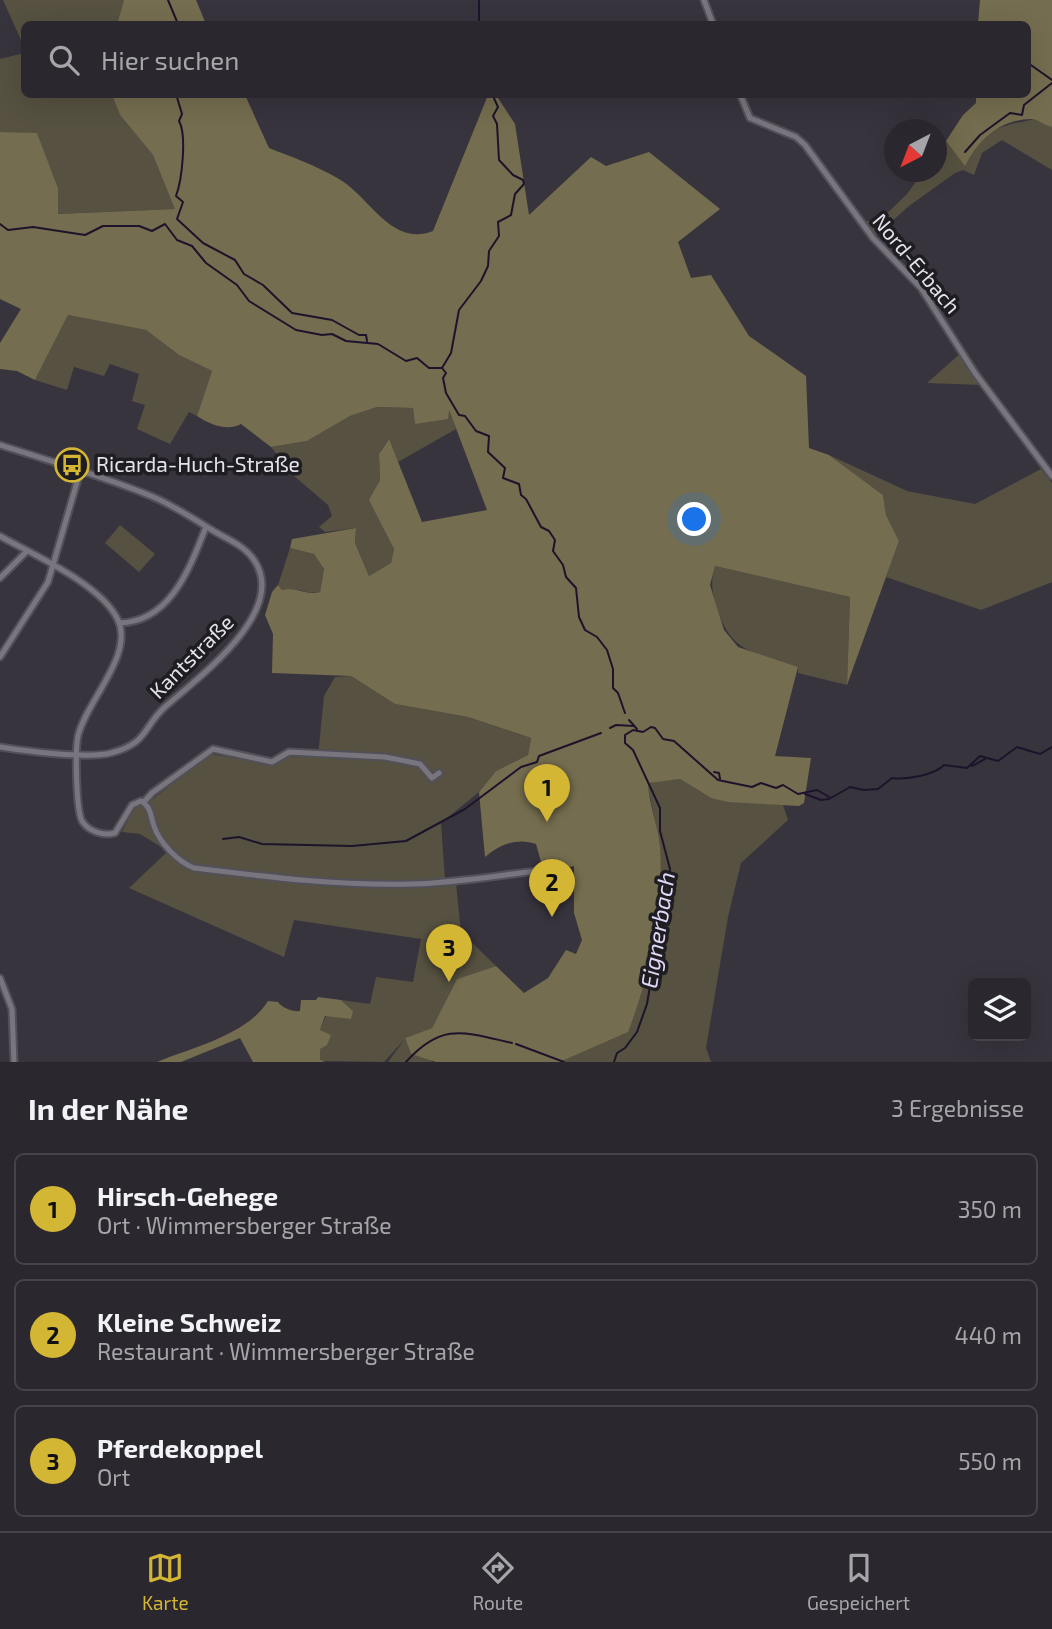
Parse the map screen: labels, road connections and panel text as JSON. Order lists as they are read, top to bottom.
{
  "streets": {
    "street": ["Nord-Erbach", "Kantstraße"]
  },
  "water": ["Eignerbach"],
  "places": {
    "bus stop": ["Ricarda-Huch-Straße"]
  },
  "north": "bottom left",
  "page": {
    "search": "Hier suchen",
    "pins": ["1", "2", "3"],
    "heading": ["In der Nähe", "3 Ergebnisse"],
    "list": [
      {
        "mark": "1",
        "name": "Hirsch-Gehege",
        "note": "Ort · Wimmersberger Straße",
        "value": "350 m"
      },
      {
        "mark": "2",
        "name": "Kleine Schweiz",
        "note": "Restaurant · Wimmersberger Straße",
        "value": "440 m"
      },
      {
        "mark": "3",
        "name": "Pferdekoppel",
        "note": "Ort",
        "value": "550 m"
      }
    ],
    "nav": ["Karte", "Route", "Gespeichert"]
  }
}
